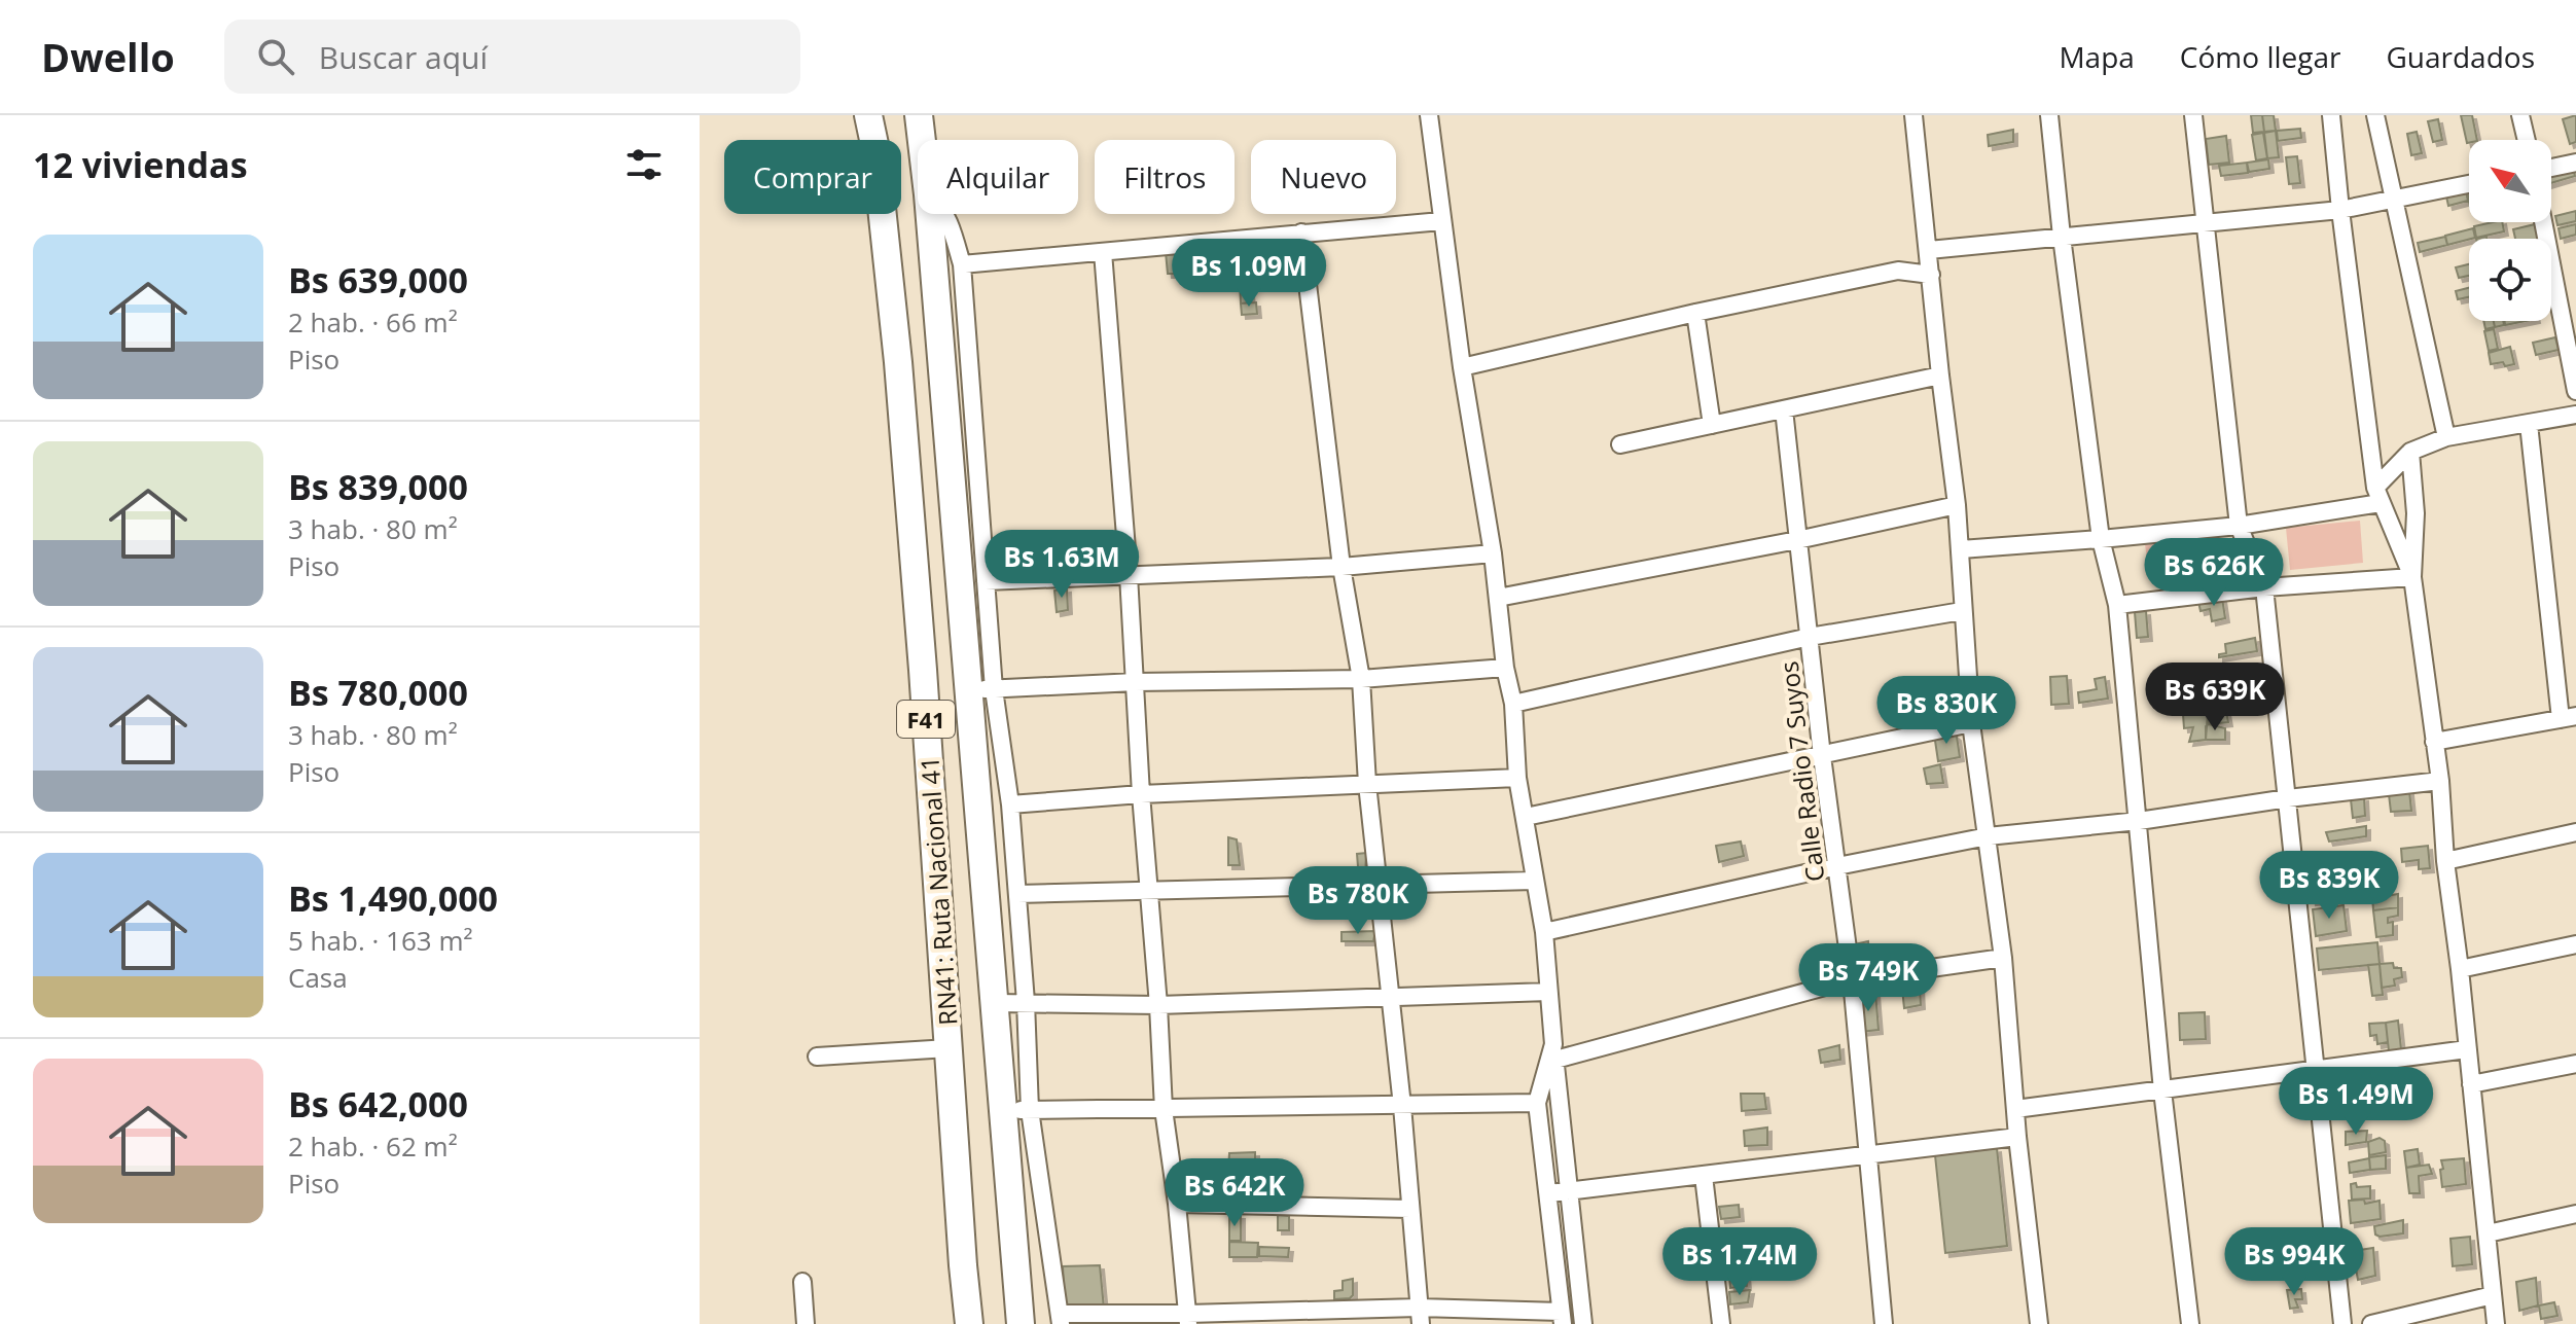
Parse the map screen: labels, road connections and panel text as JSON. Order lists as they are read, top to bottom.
{
  "streets": {
    "main road": ["F41", "RN41: Ruta Nacional 41"],
    "street": ["Calle Radio 7 Suyos"]
  },
  "north": "top left",
  "page": {
    "header": "Dwello",
    "search": "Buscar aquí",
    "nav": ["Mapa", "Cómo llegar", "Guardados"],
    "heading": "12 viviendas",
    "chip": [
      "Comprar",
      "Alquilar",
      "Filtros",
      "Nuevo"
    ],
    "list": [
      {
        "name": "Bs 639,000",
        "note": "2 hab. · 66 m² · Piso"
      },
      {
        "name": "Bs 839,000",
        "note": "3 hab. · 80 m² · Piso"
      },
      {
        "name": "Bs 780,000",
        "note": "3 hab. · 80 m² · Piso"
      },
      {
        "name": "Bs 1,490,000",
        "note": "5 hab. · 163 m² · Casa"
      },
      {
        "name": "Bs 642,000",
        "note": "2 hab. · 62 m² · Piso"
      }
    ],
    "price": [
      "Bs 1.09M",
      "Bs 1.63M",
      "Bs 626K",
      "Bs 639K",
      "Bs 830K",
      "Bs 839K",
      "Bs 780K",
      "Bs 749K",
      "Bs 1.49M",
      "Bs 642K",
      "Bs 1.74M",
      "Bs 994K"
    ]
  }
}
